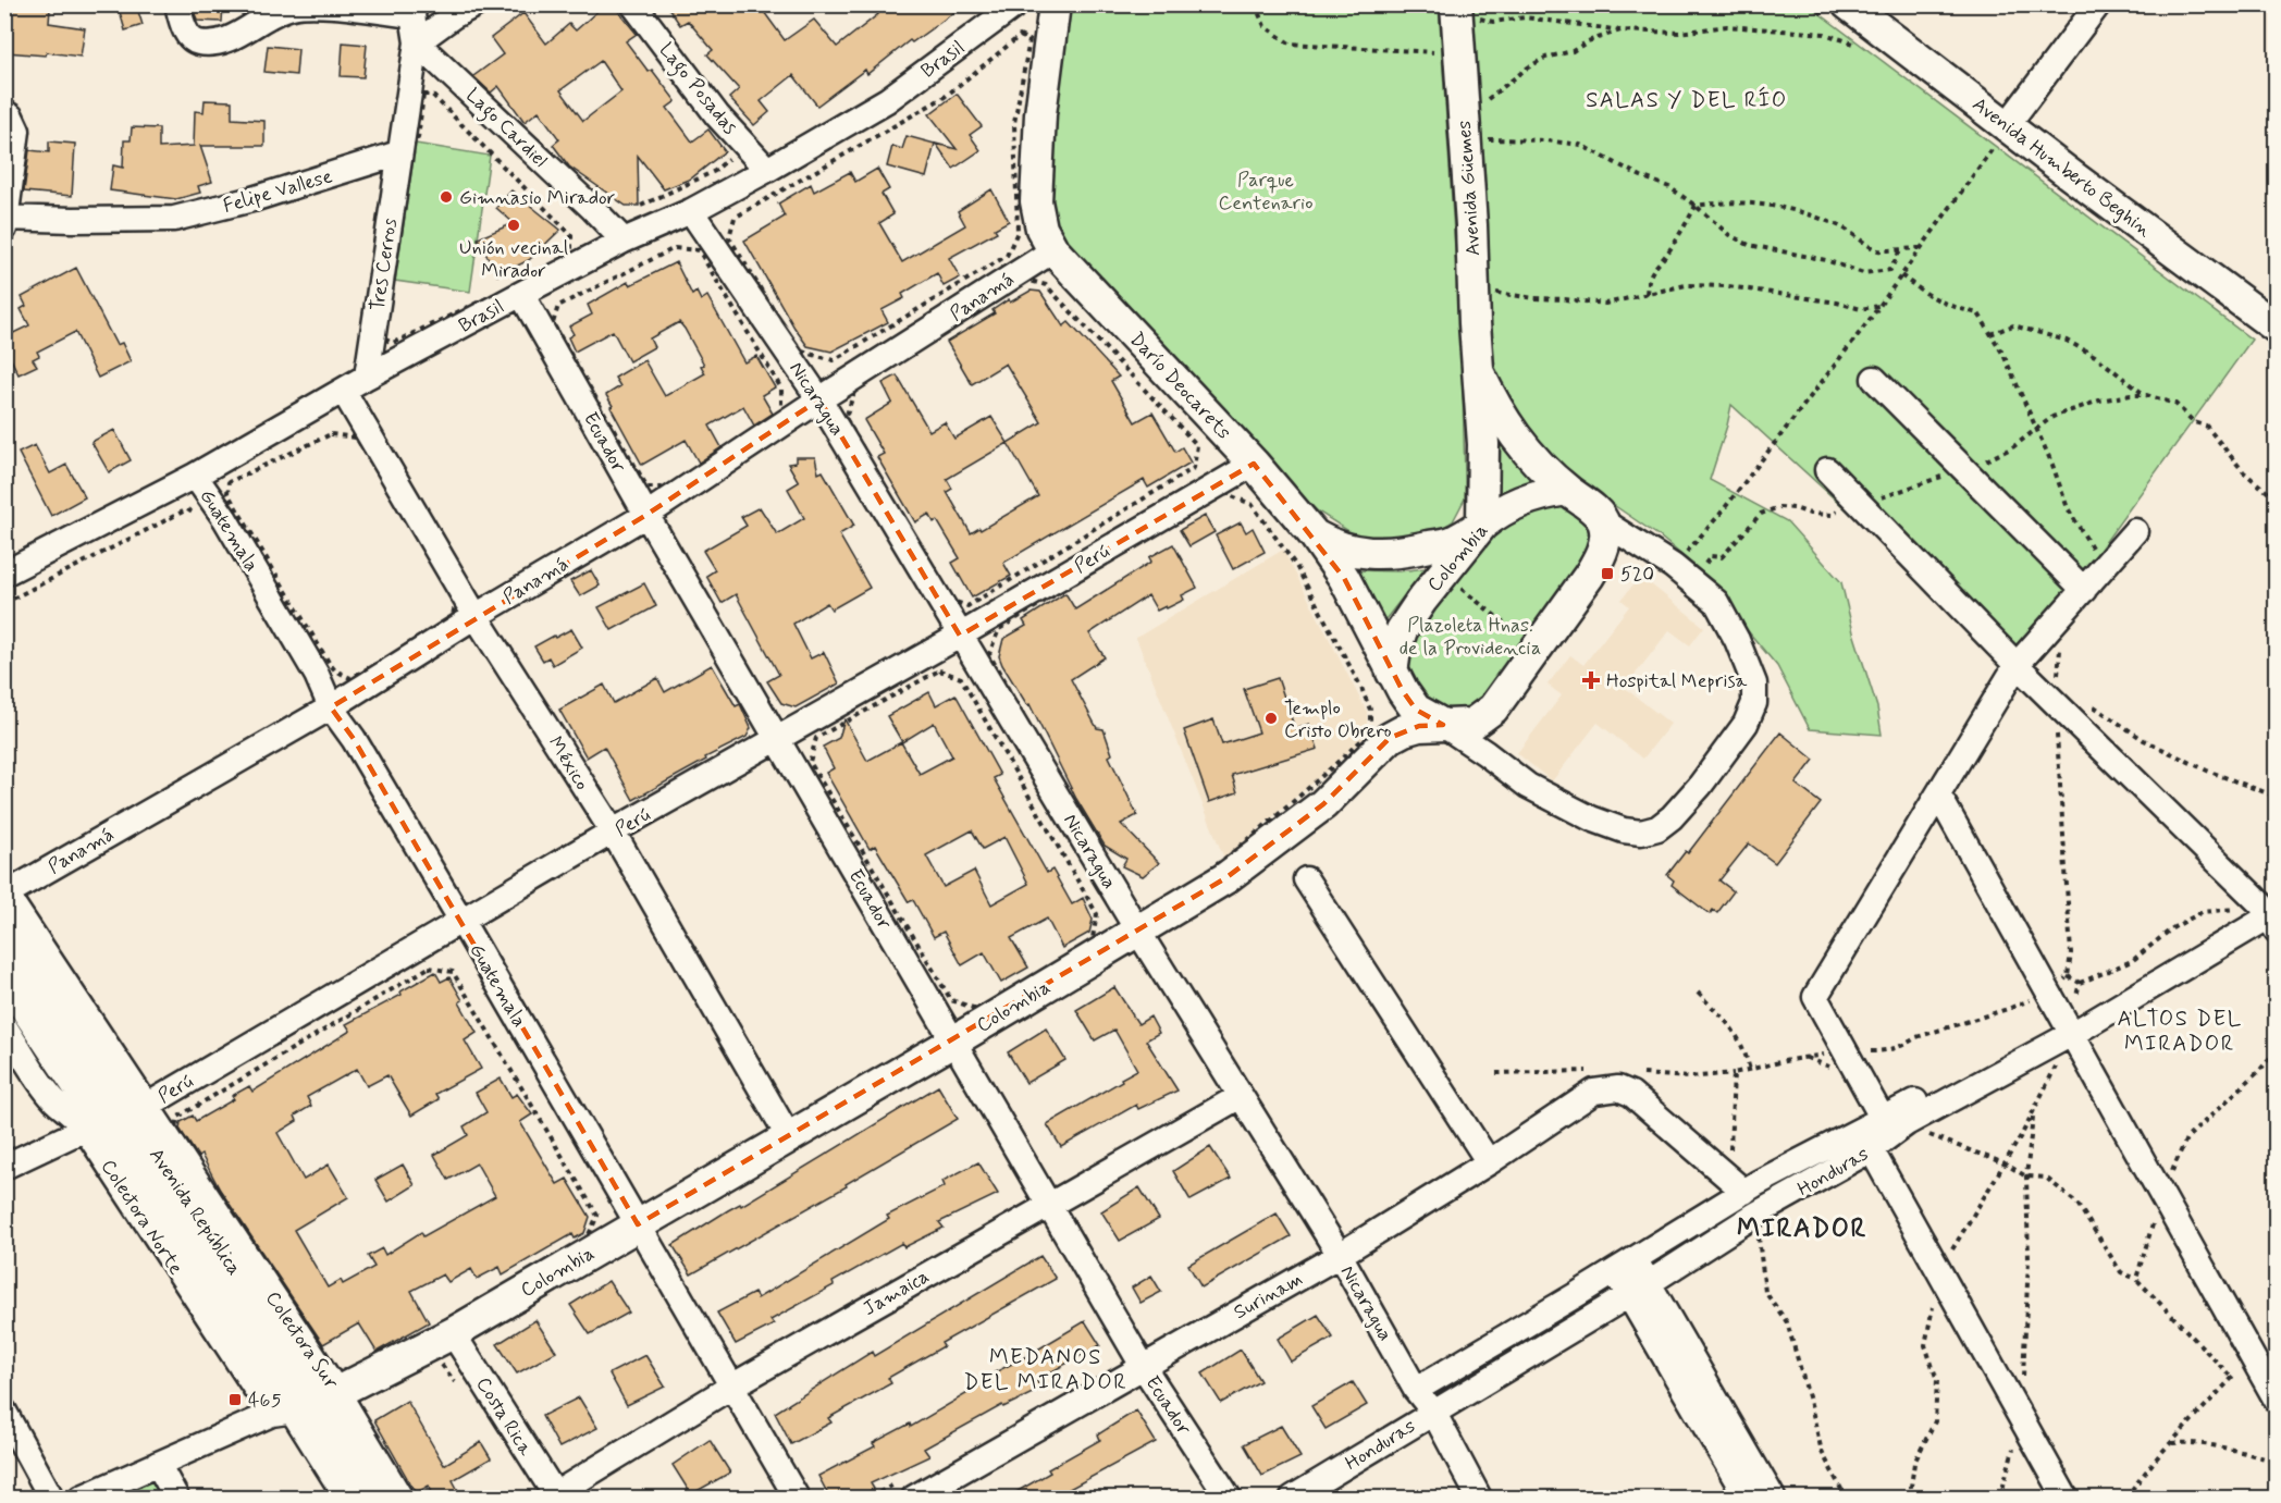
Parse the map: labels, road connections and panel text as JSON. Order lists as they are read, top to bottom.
{
  "streets": {
    "street": [
      "Brasil",
      "Lago Posadas",
      "Lago Cardiel",
      "Avenida Humberto Beghin",
      "Avenida Güemes",
      "Felipe Vallese",
      "Tres Cerros",
      "Panamá",
      "Darío Deocarets",
      "Nicaragua",
      "Ecuador",
      "Guatemala",
      "Colombia",
      "Perú",
      "México",
      "Honduras",
      "Avenida República",
      "Colectora Norte",
      "Jamaica",
      "Surinam",
      "Colectora Sur",
      "Costa Rica"
    ]
  },
  "crossings": [
    ["Brasil", "Lago Posadas"],
    ["Brasil", "Lago Cardiel"],
    ["Brasil", "Tres Cerros"],
    ["Brasil", "Nicaragua"],
    ["Brasil", "Ecuador"],
    ["Brasil", "Guatemala"],
    ["Brasil", "México"],
    ["Avenida Güemes", "Colombia"],
    ["Felipe Vallese", "Tres Cerros"],
    ["Panamá", "Darío Deocarets"],
    ["Panamá", "Nicaragua"],
    ["Panamá", "Ecuador"],
    ["Panamá", "Guatemala"],
    ["Panamá", "México"],
    ["Darío Deocarets", "Colombia"],
    ["Darío Deocarets", "Perú"],
    ["Nicaragua", "Colombia"],
    ["Nicaragua", "Perú"],
    ["Nicaragua", "Honduras"],
    ["Nicaragua", "Jamaica"],
    ["Nicaragua", "Surinam"],
    ["Ecuador", "Colombia"],
    ["Ecuador", "Perú"],
    ["Ecuador", "Jamaica"],
    ["Ecuador", "Surinam"],
    ["Guatemala", "Colombia"],
    ["Guatemala", "Perú"],
    ["Guatemala", "Jamaica"],
    ["Colombia", "México"],
    ["Colombia", "Avenida República"],
    ["Colombia", "Colectora Norte"],
    ["Colombia", "Colectora Sur"],
    ["Colombia", "Costa Rica"],
    ["Perú", "México"],
    ["Perú", "Avenida República"],
    ["Perú", "Colectora Norte"],
    ["Honduras", "Surinam"],
    ["Avenida República", "Colectora Norte"],
    ["Avenida República", "Colectora Sur"],
    ["Colectora Norte", "Colectora Sur"],
    ["Jamaica", "Costa Rica"]
  ],
  "districts": [
    "SALAS Y DEL RÍO",
    "ALTOS DEL MIRADOR",
    "MIRADOR",
    "MEDANOS DEL MIRADOR"
  ],
  "parks": ["Parque Centenario", "Plazoleta Hnas. de la Providencia"],
  "places": {
    "other": ["Gimnasio Mirador", "Unión vecinal Mirador", "Templo Cristo Obrero"],
    "transit": ["520", "465"],
    "health": ["Hospital Meprisa"]
  }
}
